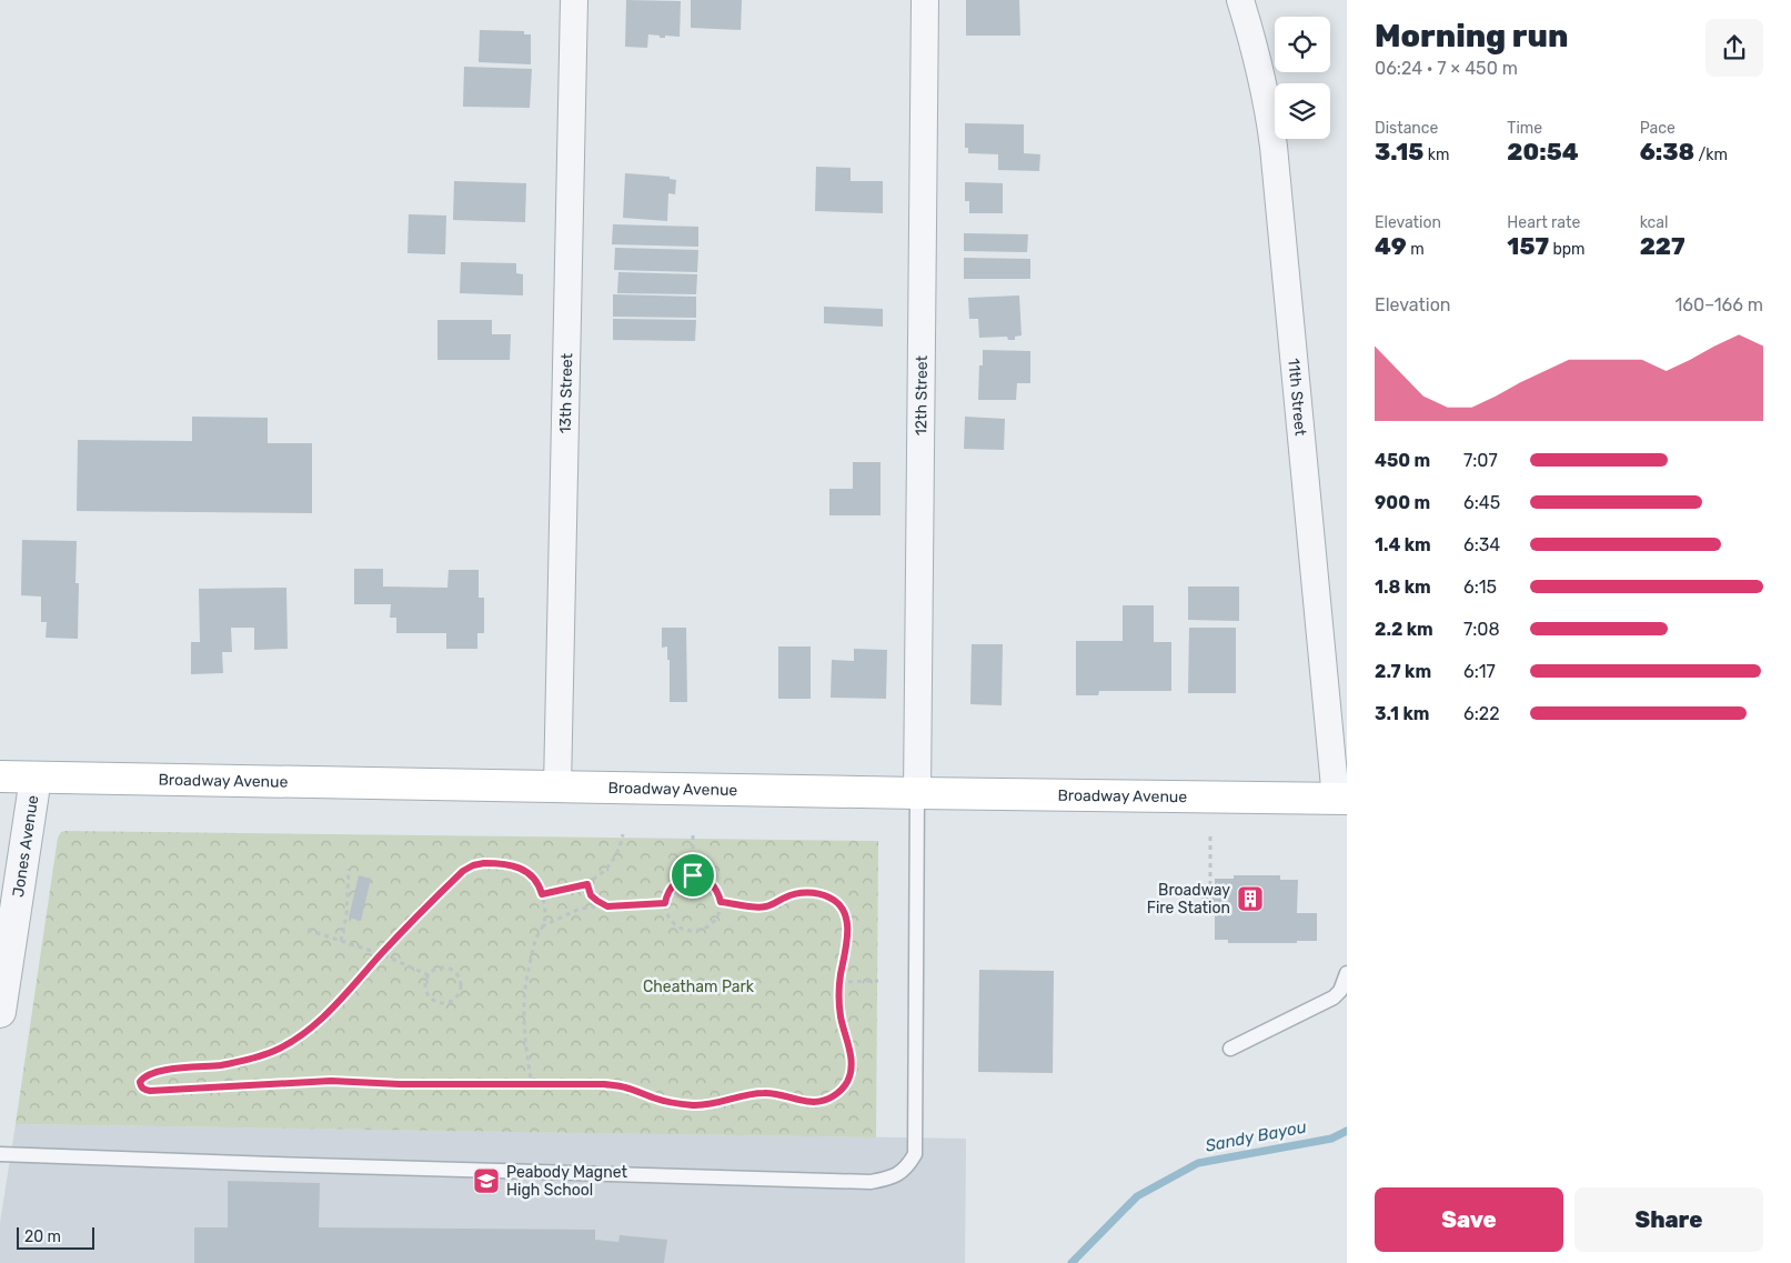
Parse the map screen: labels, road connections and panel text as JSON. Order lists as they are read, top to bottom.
{
  "streets": {
    "main road": ["Broadway Avenue"],
    "street": [
      "13th Street",
      "12th Street",
      "11th Street",
      "Jones Avenue"
    ]
  },
  "crossings": [
    ["13th Street", "Broadway Avenue"],
    ["12th Street", "Broadway Avenue"],
    ["11th Street", "Broadway Avenue"],
    ["Broadway Avenue", "Jones Avenue"]
  ],
  "water": ["Sandy Bayou"],
  "parks": ["Cheatham Park"],
  "places": {
    "building": ["Broadway Fire Station"],
    "school or university": ["Peabody Magnet High School"]
  },
  "scale_bar": "20 m",
  "page": {
    "heading": ["Morning run", "06:24 · 7 × 450 m"],
    "stats": [
      ["Distance", "3.15 km"],
      ["Time", "20:54"],
      ["Pace", "6:38 /km"],
      ["Elevation", "49 m"],
      ["Heart rate", "157 bpm"],
      ["kcal", "227"]
    ],
    "chart": ["Elevation", "160–166 m"],
    "list": [
      {
        "name": "450 m",
        "note": "7:07"
      },
      {
        "name": "900 m",
        "note": "6:45"
      },
      {
        "name": "1.4 km",
        "note": "6:34"
      },
      {
        "name": "1.8 km",
        "note": "6:15"
      },
      {
        "name": "2.2 km",
        "note": "7:08"
      },
      {
        "name": "2.7 km",
        "note": "6:17"
      },
      {
        "name": "3.1 km",
        "note": "6:22"
      }
    ],
    "buttons": ["Save", "Share"],
    "scale": "20 m"
  }
}
